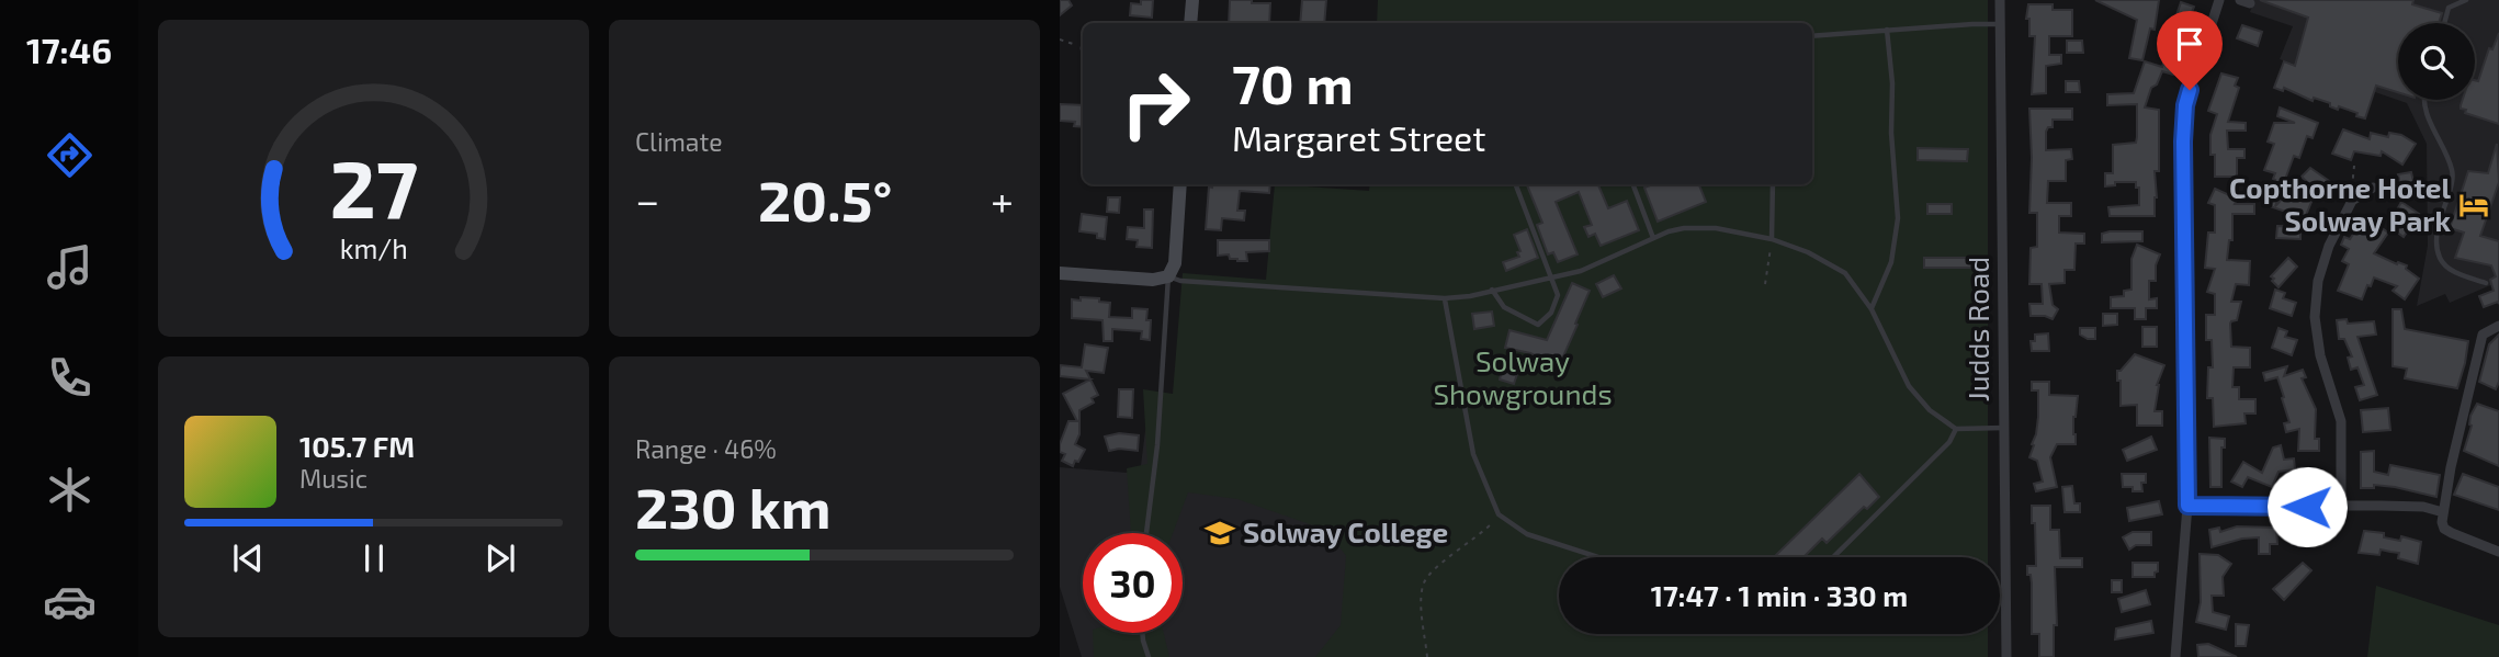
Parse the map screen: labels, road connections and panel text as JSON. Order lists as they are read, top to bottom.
{
  "streets": {
    "street": ["Judds Road"]
  },
  "parks": ["Solway Showgrounds"],
  "places": {
    "hotel": ["Copthorne Hotel Solway Park"],
    "school or university": ["Solway College"]
  },
  "page": {
    "tabs": "17:46",
    "tile": [
      "Climate",
      ["Range · 46%", "230 km"]
    ],
    "turn": ["70 m", "Margaret Street"],
    "heat": ["−", "20.5°", "+"],
    "song": ["105.7 FM", "Music"],
    "limit": "30",
    "trip": "17:47 · 1 min · 330 m",
    "gauge": ["27", "km/h"]
  }
}
